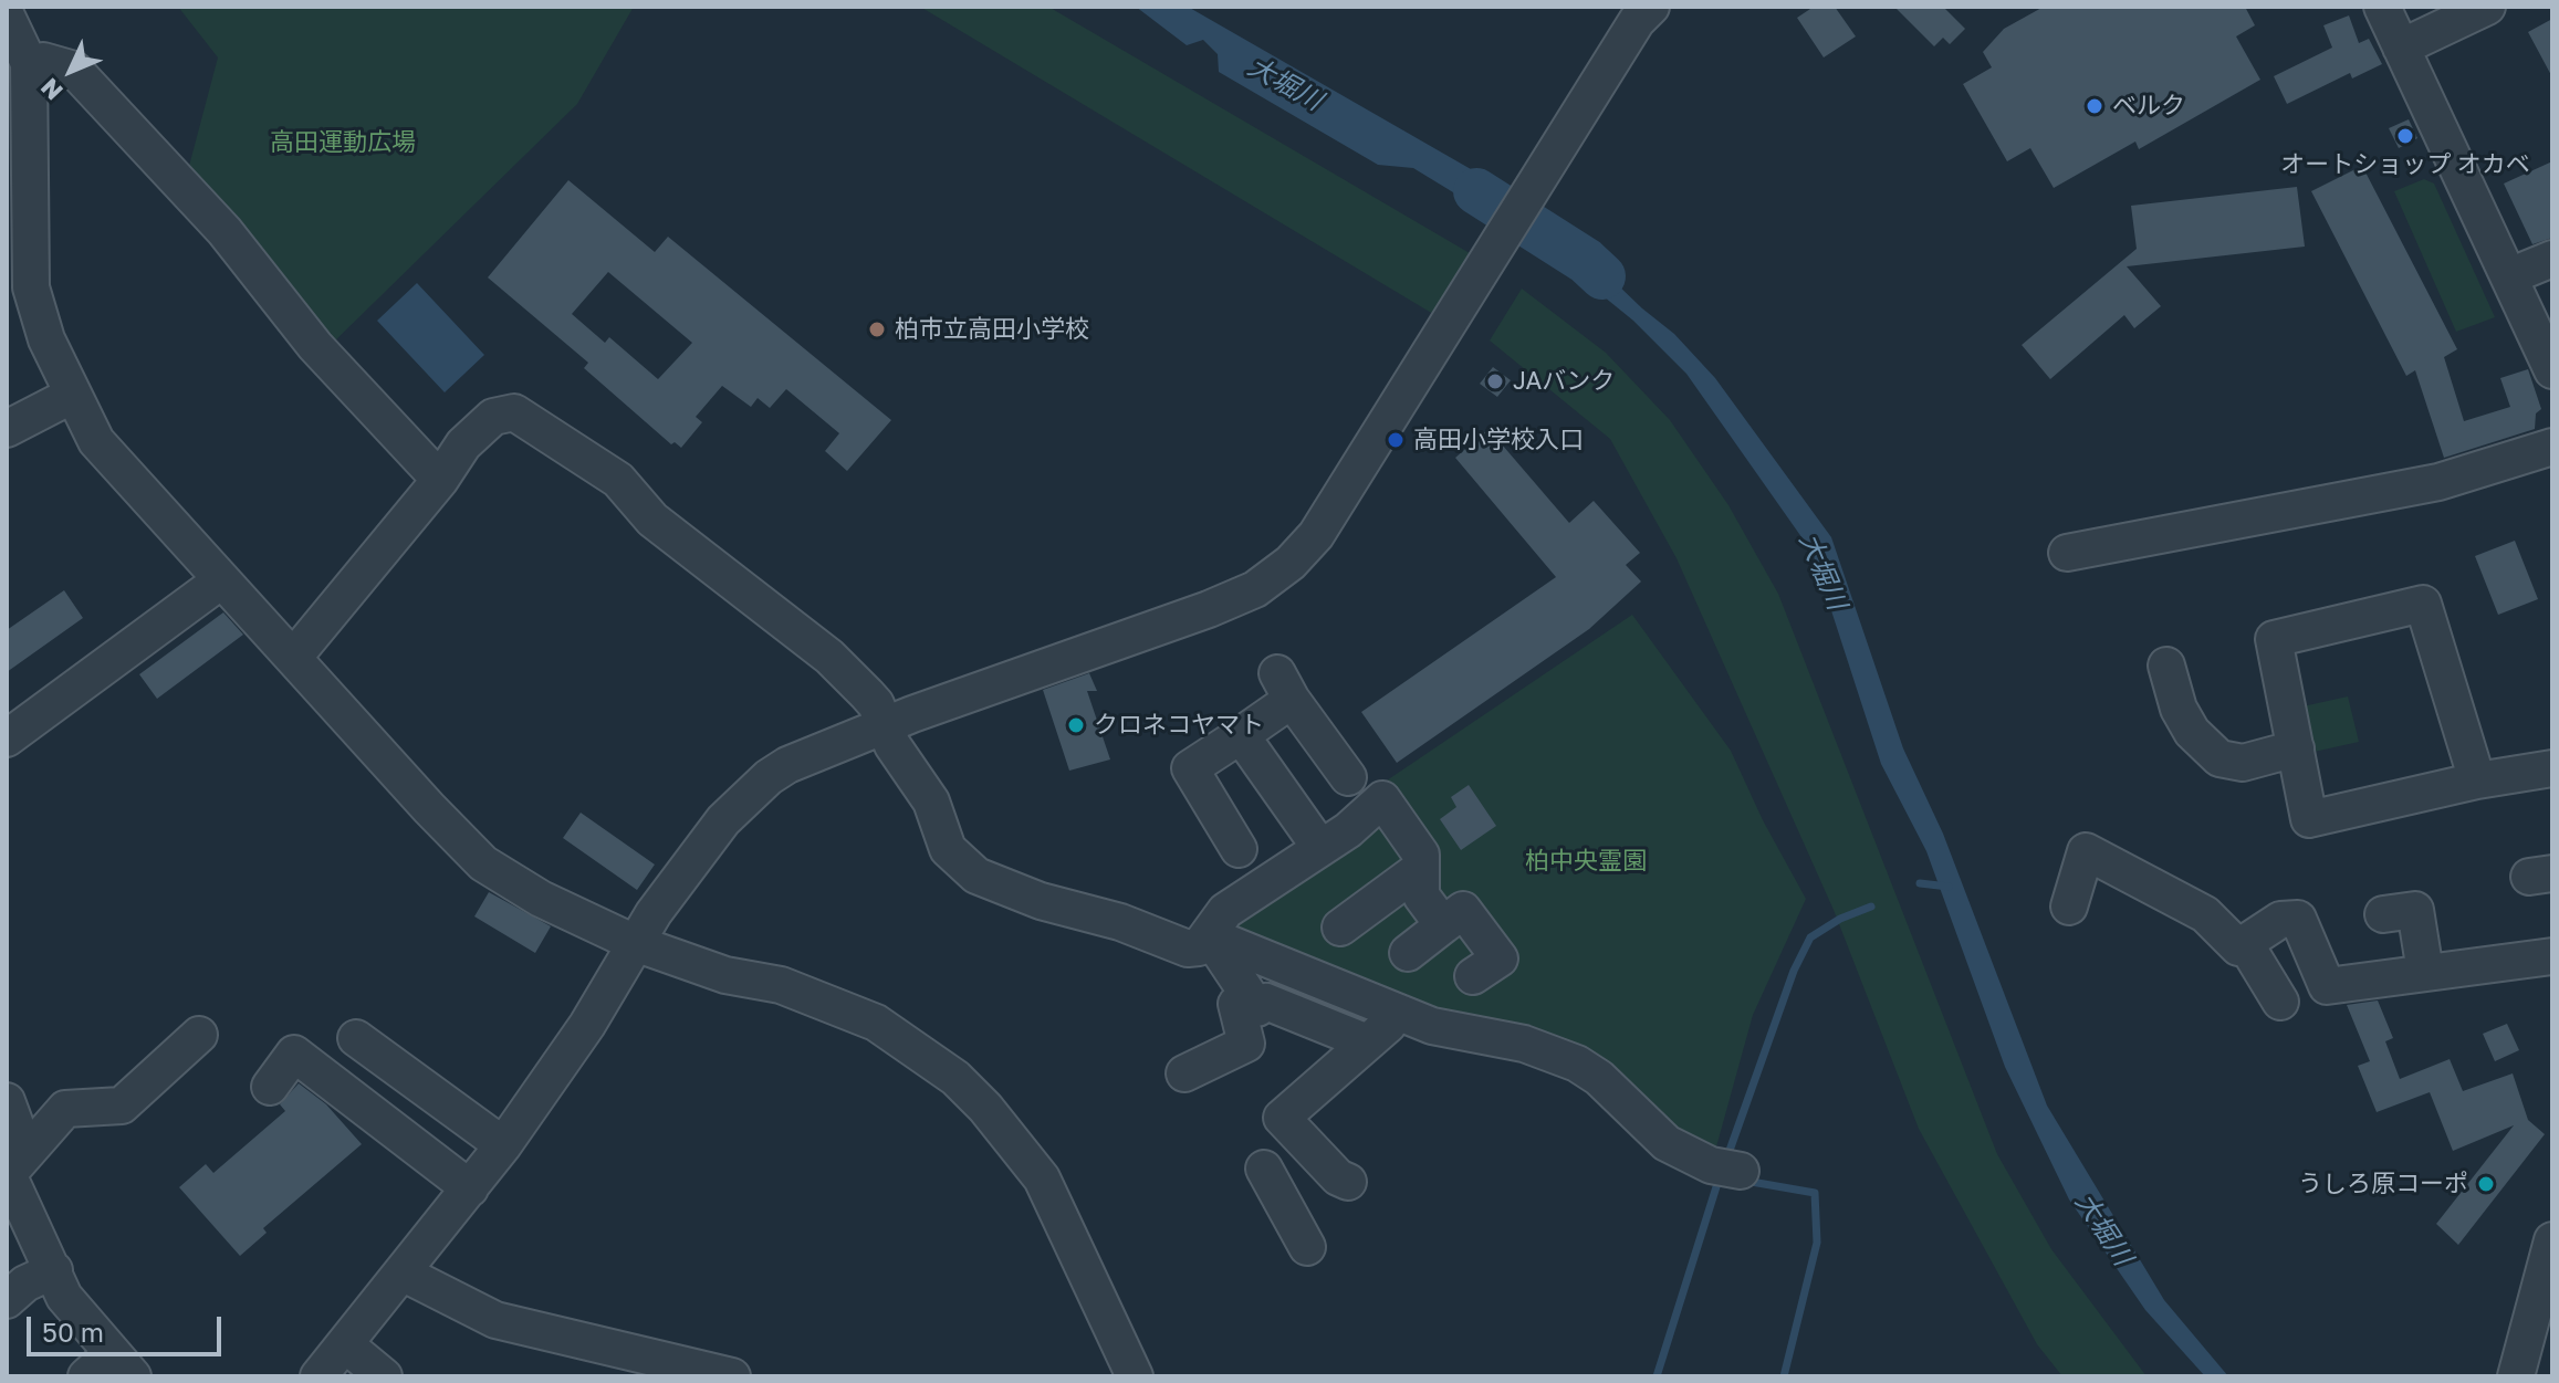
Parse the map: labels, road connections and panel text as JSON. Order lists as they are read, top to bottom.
{
  "water": ["大堀川"],
  "parks": ["高田運動広場", "柏中央霊園"],
  "places": [
    "ベルク",
    "オートショップ オカベ",
    "柏市立高田小学校",
    "JAバンク",
    "高田小学校入口",
    "クロネコヤマト",
    "うしろ原コーポ"
  ],
  "scale_bar": "50 m",
  "north": "bottom left"
}
